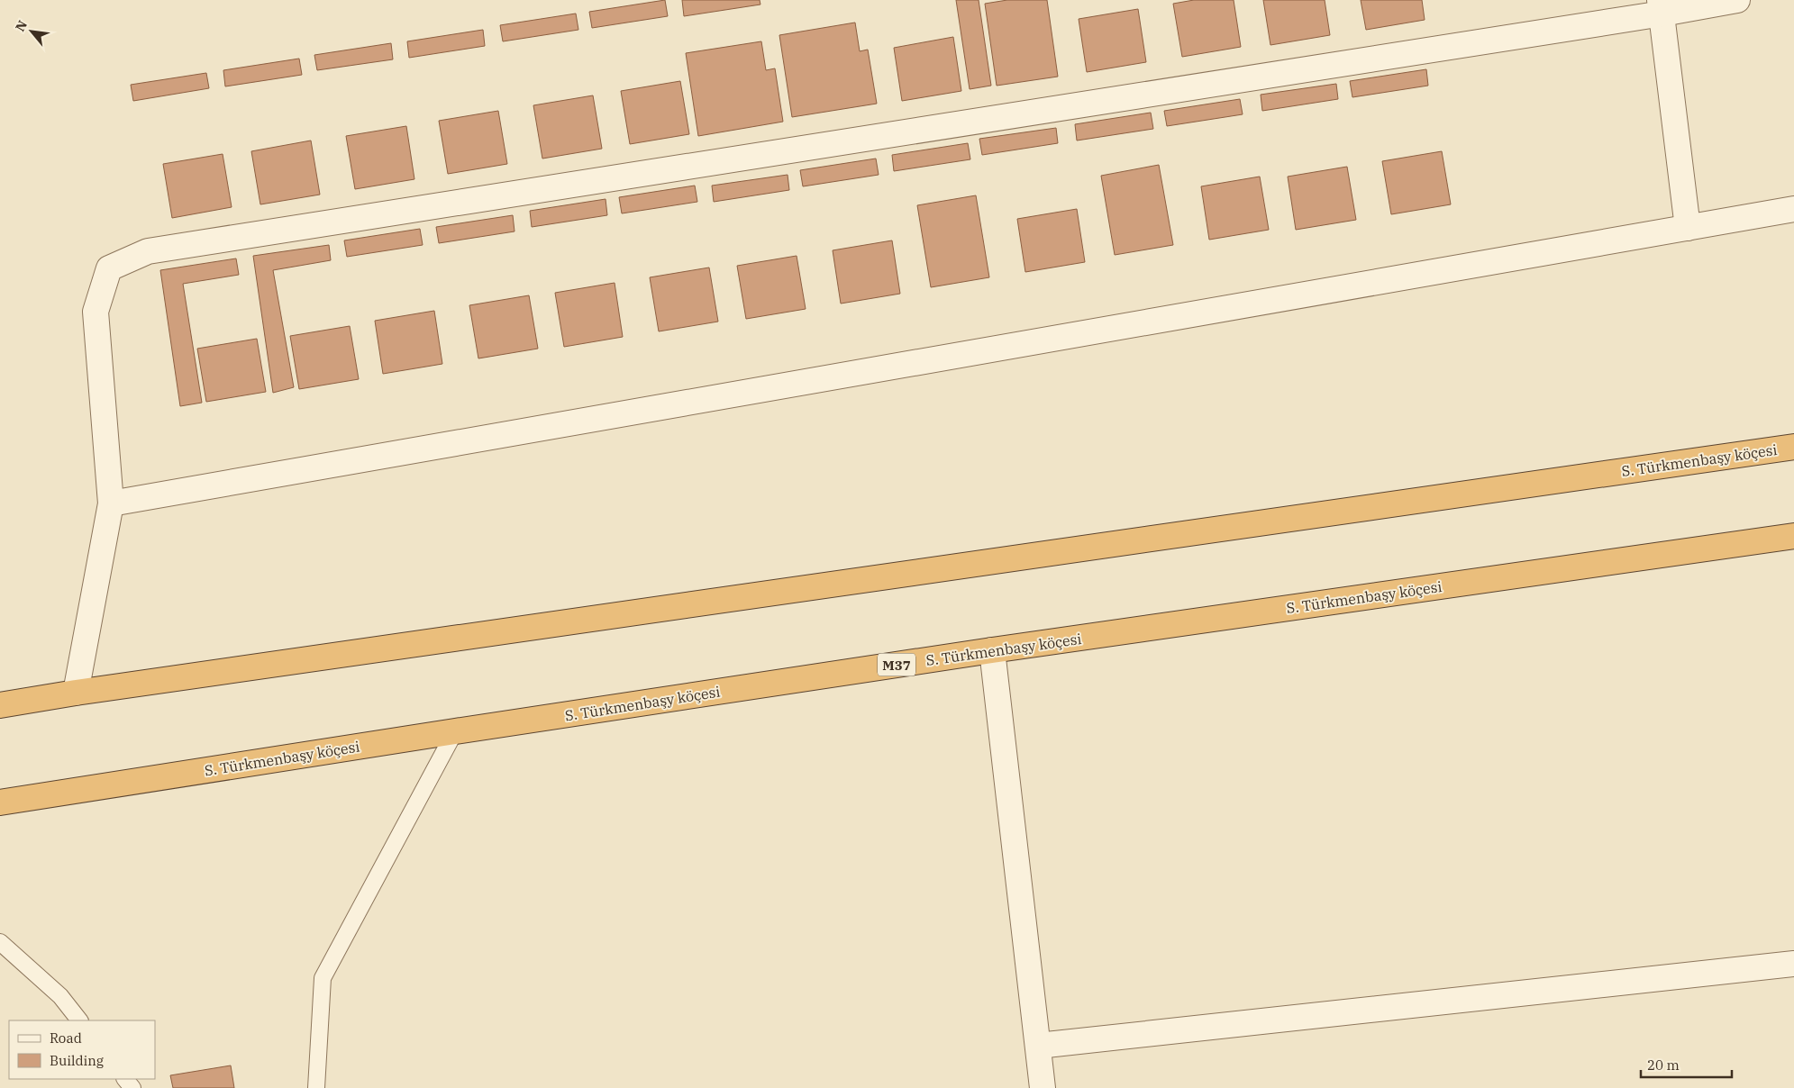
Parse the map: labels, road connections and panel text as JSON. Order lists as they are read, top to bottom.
{
  "streets": {
    "highway": ["S. Türkmenbaşy köçesi", "M37"]
  },
  "legend": ["Road", "Building"],
  "scale_bar": "20 m",
  "north": "top left"
}
